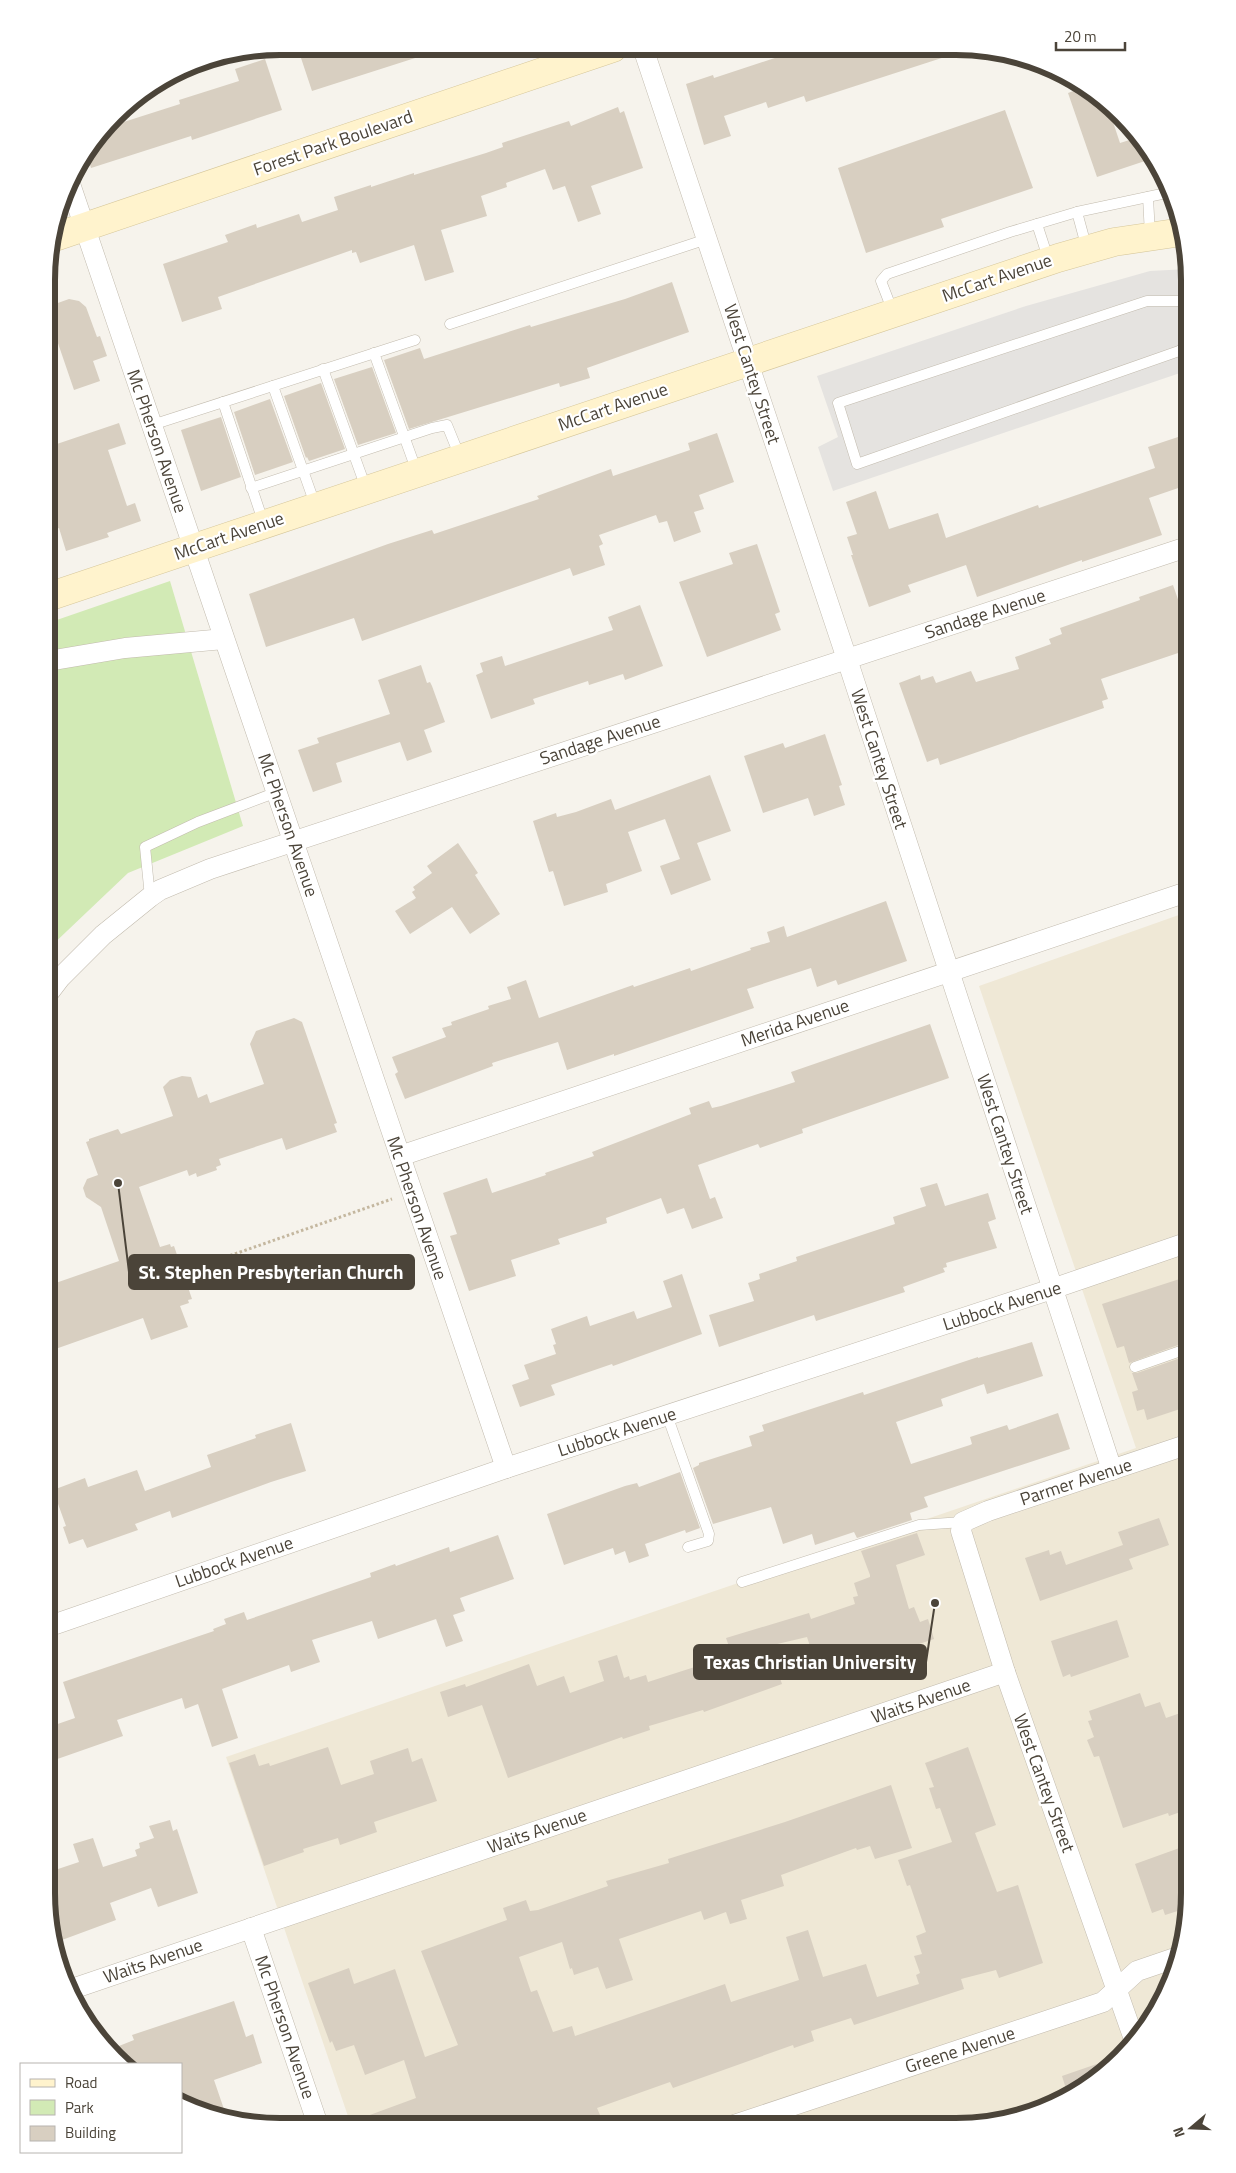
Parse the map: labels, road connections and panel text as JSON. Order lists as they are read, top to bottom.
{
  "streets": {
    "street": [
      "Forest Park Boulevard",
      "McCart Avenue",
      "West Cantey Street",
      "Mc Pherson Avenue",
      "Sandage Avenue",
      "Merida Avenue",
      "Lubbock Avenue",
      "Parmer Avenue",
      "Waits Avenue",
      "Greene Avenue"
    ]
  },
  "crossings": [
    ["Forest Park Boulevard", "Mc Pherson Avenue"],
    ["McCart Avenue", "West Cantey Street"],
    ["McCart Avenue", "Mc Pherson Avenue"],
    ["West Cantey Street", "Sandage Avenue"],
    ["West Cantey Street", "Merida Avenue"],
    ["West Cantey Street", "Lubbock Avenue"],
    ["West Cantey Street", "Parmer Avenue"],
    ["West Cantey Street", "Waits Avenue"],
    ["West Cantey Street", "Greene Avenue"],
    ["Mc Pherson Avenue", "Sandage Avenue"],
    ["Mc Pherson Avenue", "Merida Avenue"],
    ["Mc Pherson Avenue", "Lubbock Avenue"],
    ["Mc Pherson Avenue", "Waits Avenue"]
  ],
  "places": ["St. Stephen Presbyterian Church", "Texas Christian University"],
  "legend": ["Road", "Park", "Building"],
  "scale_bar": "20 m",
  "north": "left"
}
